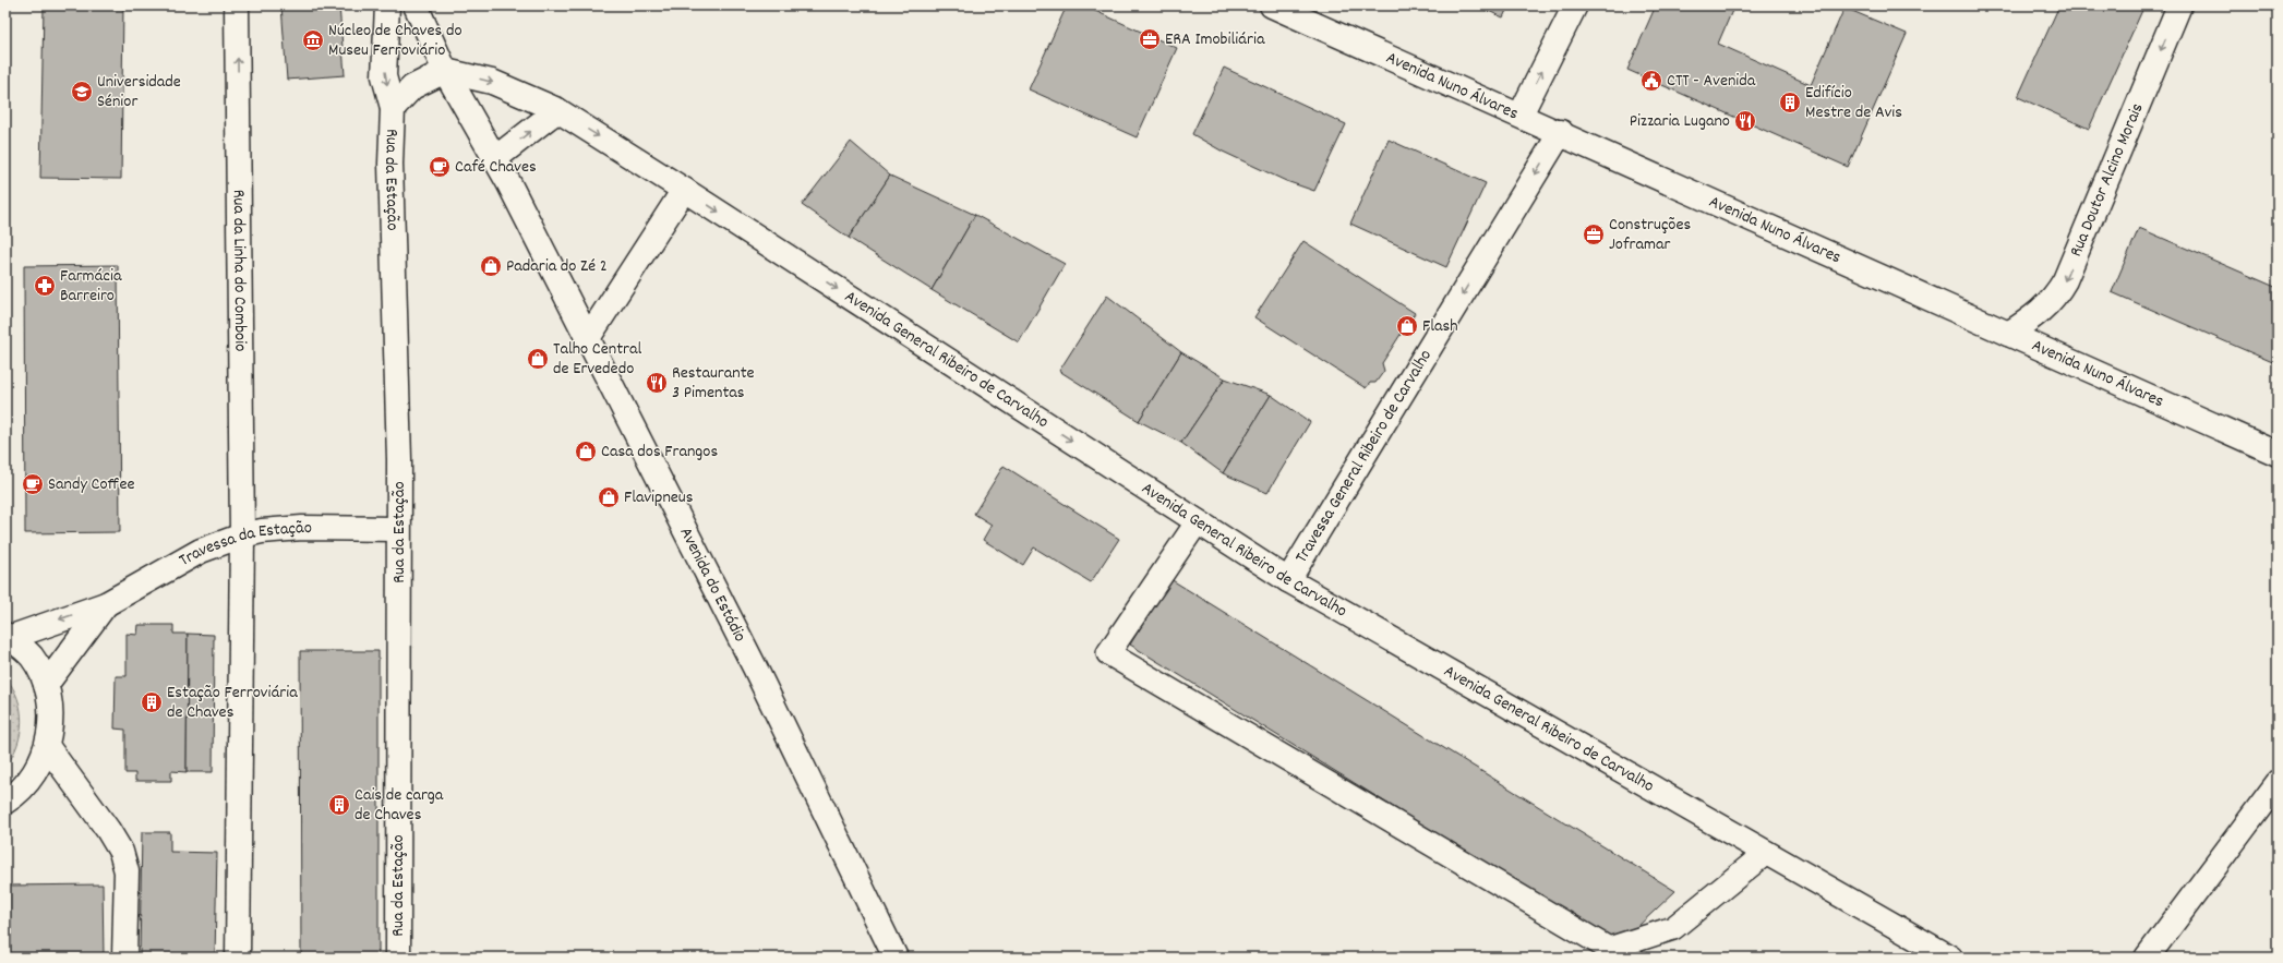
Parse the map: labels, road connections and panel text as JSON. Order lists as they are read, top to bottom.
{
  "streets": {
    "street": [
      "Avenida Nuno Álvares",
      "Rua da Estação",
      "Rua Doutor Alcino Morais",
      "Rua da Linha do Comboio",
      "Avenida General Ribeiro de Carvalho",
      "Travessa General Ribeiro de Carvalho",
      "Travessa da Estação",
      "Avenida do Estádio"
    ]
  },
  "crossings": [
    ["Avenida Nuno Álvares", "Rua Doutor Alcino Morais"],
    ["Avenida Nuno Álvares", "Travessa General Ribeiro de Carvalho"],
    ["Rua da Estação", "Avenida General Ribeiro de Carvalho"],
    ["Rua da Estação", "Travessa da Estação"],
    ["Rua da Estação", "Avenida do Estádio"],
    ["Rua da Linha do Comboio", "Travessa da Estação"],
    ["Avenida General Ribeiro de Carvalho", "Travessa General Ribeiro de Carvalho"],
    ["Avenida General Ribeiro de Carvalho", "Avenida do Estádio"]
  ],
  "one_way": [
    "Rua Doutor Alcino Morais",
    "Rua da Linha do Comboio",
    "Avenida General Ribeiro de Carvalho",
    "Travessa General Ribeiro de Carvalho"
  ],
  "places": {
    "office": ["ERA Imobiliária", "Construções Joframar"],
    "museum": ["Núcleo de Chaves do Museu Ferroviário"],
    "public building": ["CTT - Avenida"],
    "school or university": ["Universidade Sénior"],
    "building": ["Edifício Mestre de Avis", "Estação Ferroviária de Chaves", "Cais de carga de Chaves"],
    "restaurant": ["Pizzaria Lugano", "Restaurante 3 Pimentas"],
    "cafe": ["Café Chaves", "Sandy Coffee"],
    "shop": [
      "Padaria do Zé 2",
      "Flash",
      "Talho Central de Ervededo",
      "Casa dos Frangos",
      "Flavipneus"
    ],
    "pharmacy": ["Farmácia Barreiro"]
  }
}
